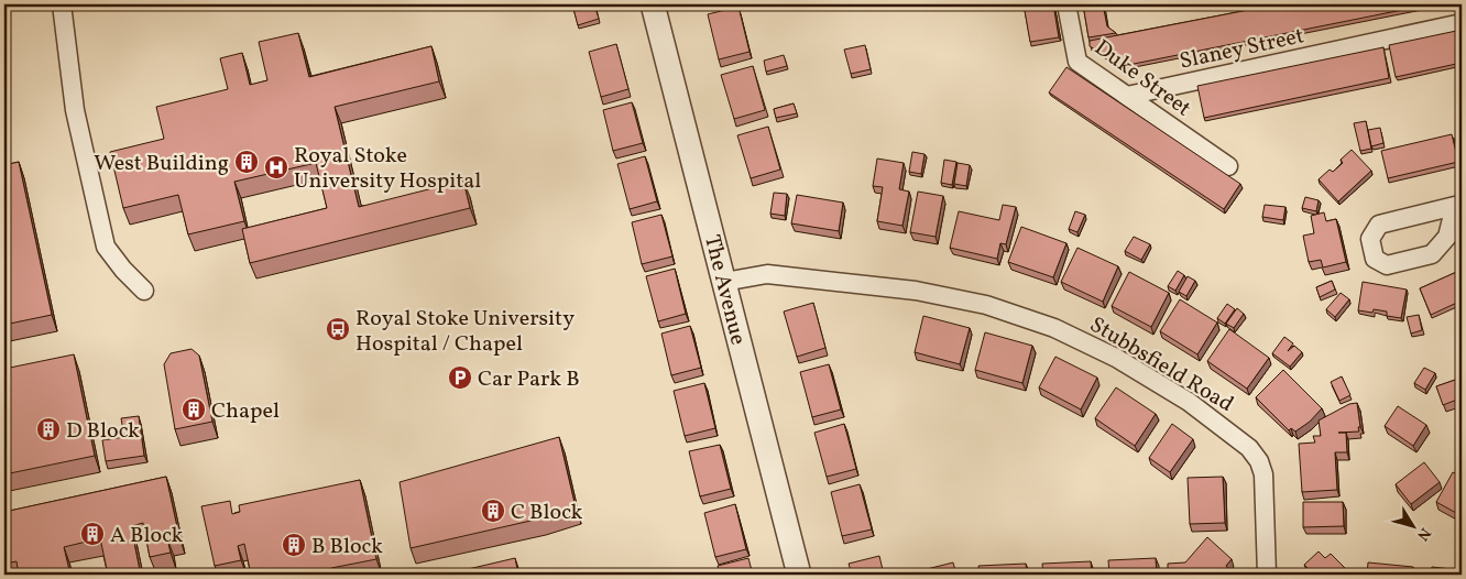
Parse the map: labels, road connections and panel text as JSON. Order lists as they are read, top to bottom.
{
  "streets": {
    "street": [
      "Slaney Street",
      "Duke Street",
      "The Avenue",
      "Stubbsfield Road"
    ]
  },
  "crossings": [
    ["Slaney Street", "Duke Street"],
    ["The Avenue", "Stubbsfield Road"]
  ],
  "places": {
    "building": [
      "West Building",
      "Chapel",
      "D Block",
      "C Block",
      "A Block",
      "B Block"
    ],
    "hospital": ["Royal Stoke University Hospital"],
    "bus stop": ["Royal Stoke University Hospital / Chapel"],
    "parking": ["Car Park B"]
  },
  "north": "bottom right"
}
